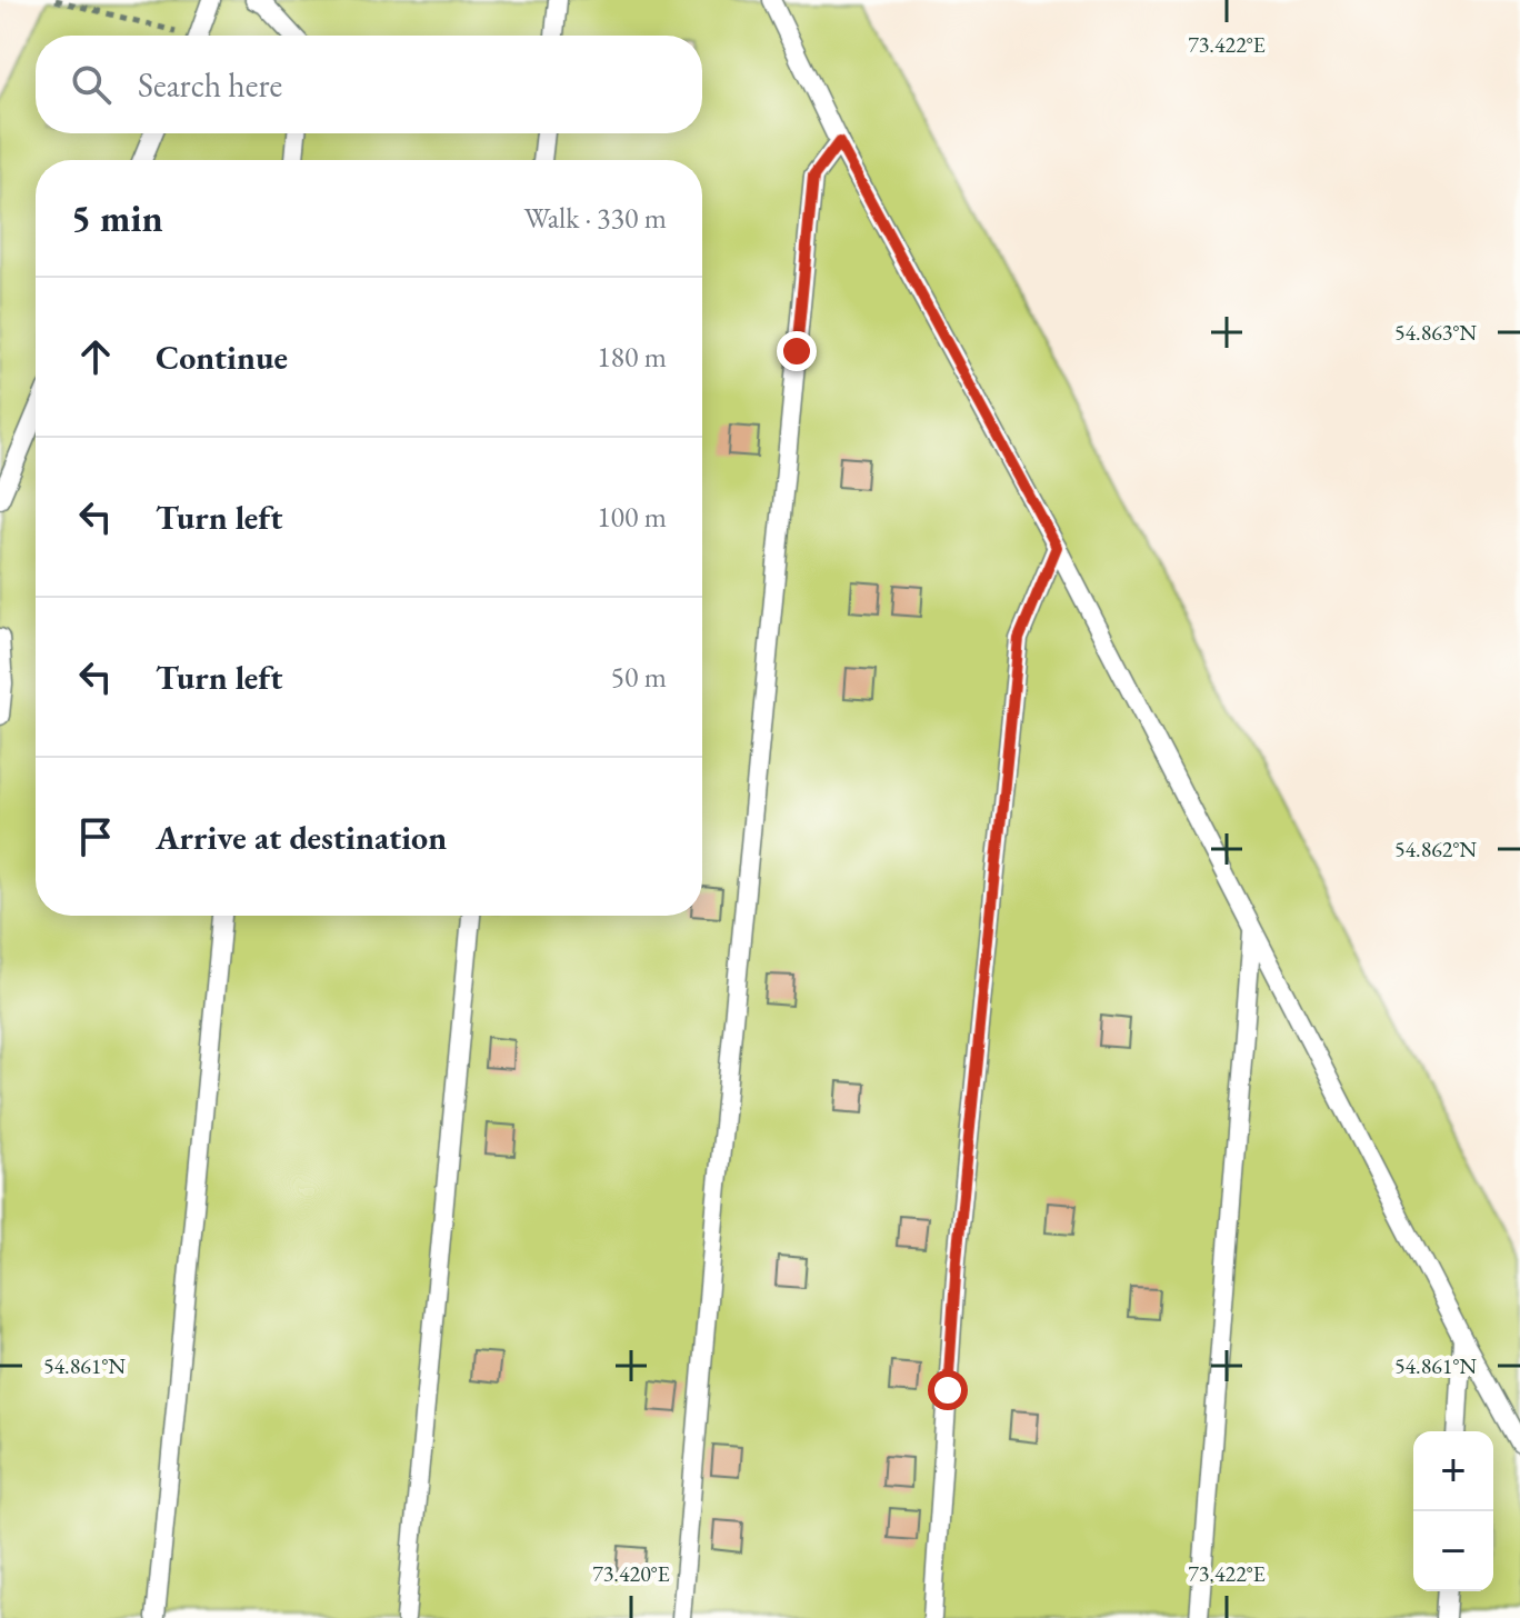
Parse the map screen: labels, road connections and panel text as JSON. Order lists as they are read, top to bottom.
{
  "page": {
    "search": "Search here",
    "heading": ["5 min", "Walk · 330 m"],
    "list": [
      ["Continue", "180 m"],
      ["Turn left", "100 m"],
      ["Turn left", "50 m"],
      "Arrive at destination"
    ],
    "map_buttons": ["+", "−"]
  },
  "coordinates": [
    "73.422°E",
    "54.863°N",
    "54.862°N",
    "54.861°N",
    "73.420°E"
  ]
}
